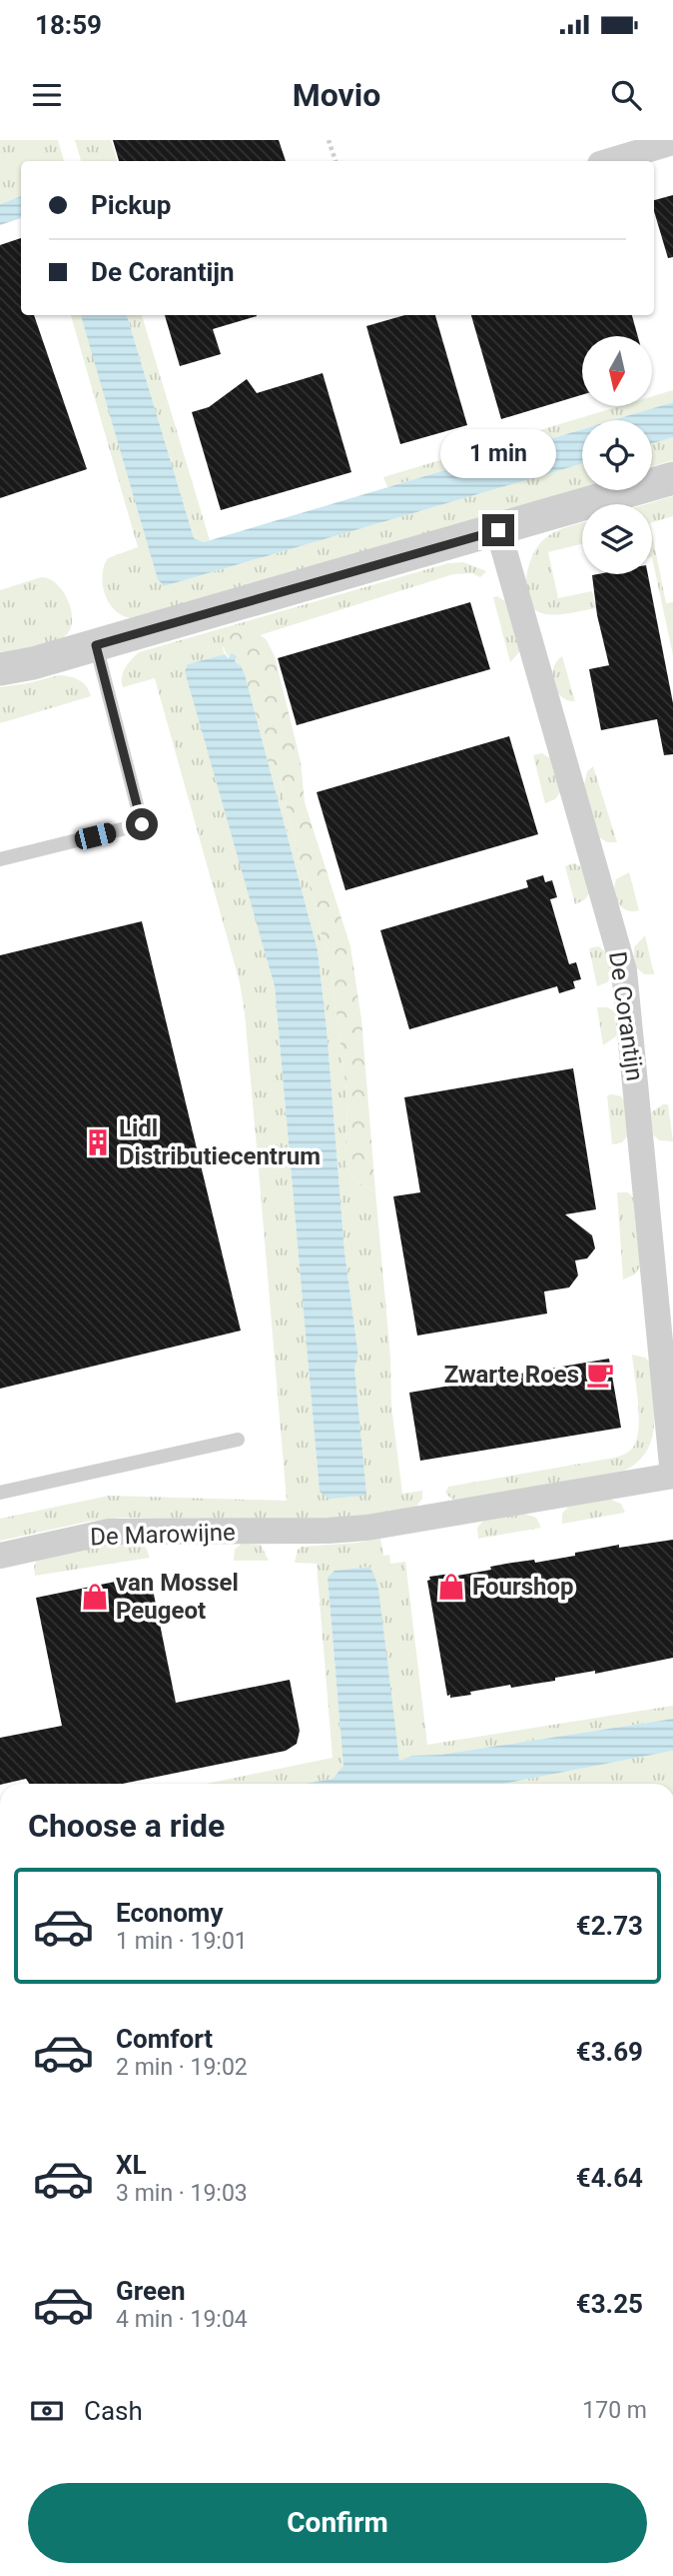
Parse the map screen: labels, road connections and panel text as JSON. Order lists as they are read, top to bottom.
{
  "streets": {
    "street": ["De Corantijn", "De Marowijne"]
  },
  "crossings": [
    ["De Corantijn", "De Marowijne"]
  ],
  "places": {
    "building": ["Lidl Distributiecentrum"],
    "cafe": ["Zwarte Roes"],
    "shop": ["Fourshop", "van Mossel Peugeot"]
  },
  "north": "bottom",
  "page": {
    "status": "18:59",
    "header": "Movio",
    "banner": ["Pickup", "De Corantijn"],
    "bubble": "1 min",
    "heading": "Choose a ride",
    "list": [
      {
        "name": "Economy",
        "note": "1 min · 19:01",
        "value": "€2.73"
      },
      {
        "name": "Comfort",
        "note": "2 min · 19:02",
        "value": "€3.69"
      },
      {
        "name": "XL",
        "note": "3 min · 19:03",
        "value": "€4.64"
      },
      {
        "name": "Green",
        "note": "4 min · 19:04",
        "value": "€3.25"
      }
    ],
    "pay": ["Cash", "170 m"],
    "buttons": "Confirm"
  }
}
